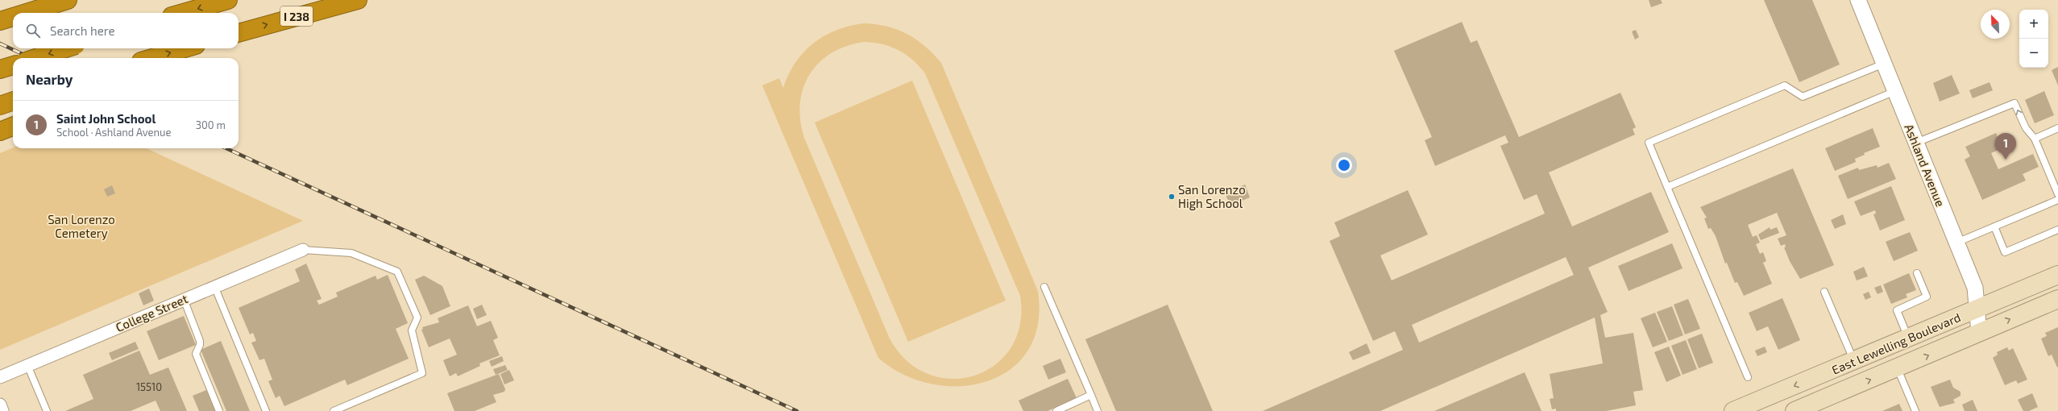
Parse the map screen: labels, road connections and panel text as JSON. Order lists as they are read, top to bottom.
{
  "streets": {
    "highway": ["I 238"],
    "main road": ["East Lewelling Boulevard"],
    "street": ["Ashland Avenue", "College Street"]
  },
  "crossings": [
    ["Ashland Avenue", "East Lewelling Boulevard"]
  ],
  "parks": ["San Lorenzo Cemetery"],
  "places": ["San Lorenzo High School"],
  "house_numbers": ["15510"],
  "north": "top left",
  "page": {
    "map_buttons": ["+", "−"],
    "search": "Search here",
    "heading": "Nearby",
    "list": [
      {
        "mark": "1",
        "name": "Saint John School",
        "note": "School · Ashland Avenue",
        "value": "300 m"
      }
    ],
    "pins": "1"
  }
}
